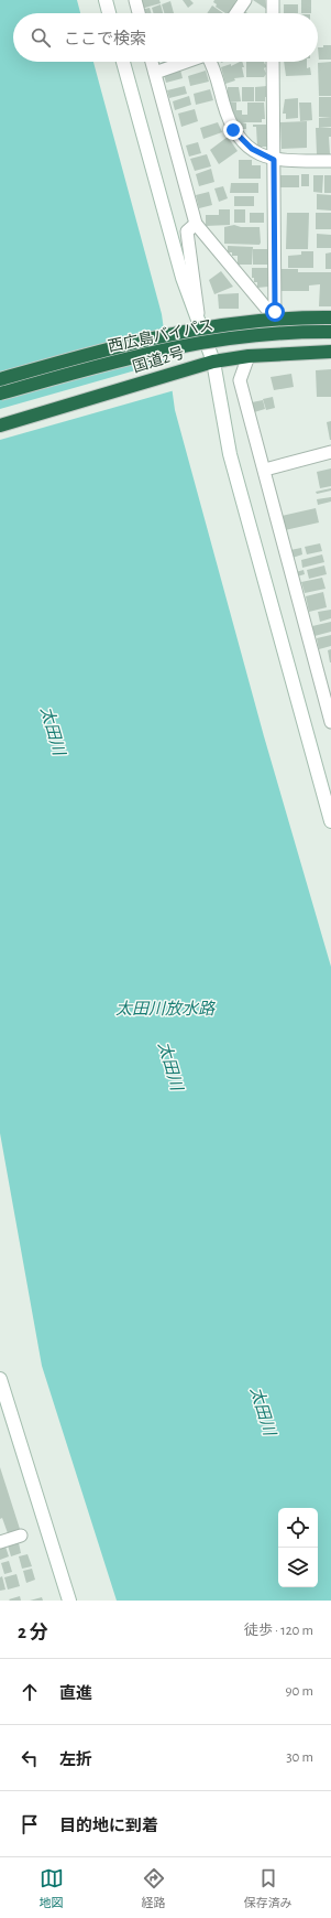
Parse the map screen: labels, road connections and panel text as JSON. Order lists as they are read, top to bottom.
{
  "streets": {
    "highway": ["西広島バイパス", "国道2号"]
  },
  "crossings": [
    ["西広島バイパス", "国道2号"]
  ],
  "water": ["太田川", "太田川放水路"],
  "page": {
    "search": "ここで検索",
    "heading": ["2 分", "徒歩 · 120 m"],
    "list": [
      ["直進", "90 m"],
      ["左折", "30 m"],
      "目的地に到着"
    ],
    "nav": ["地図", "経路", "保存済み"]
  }
}
